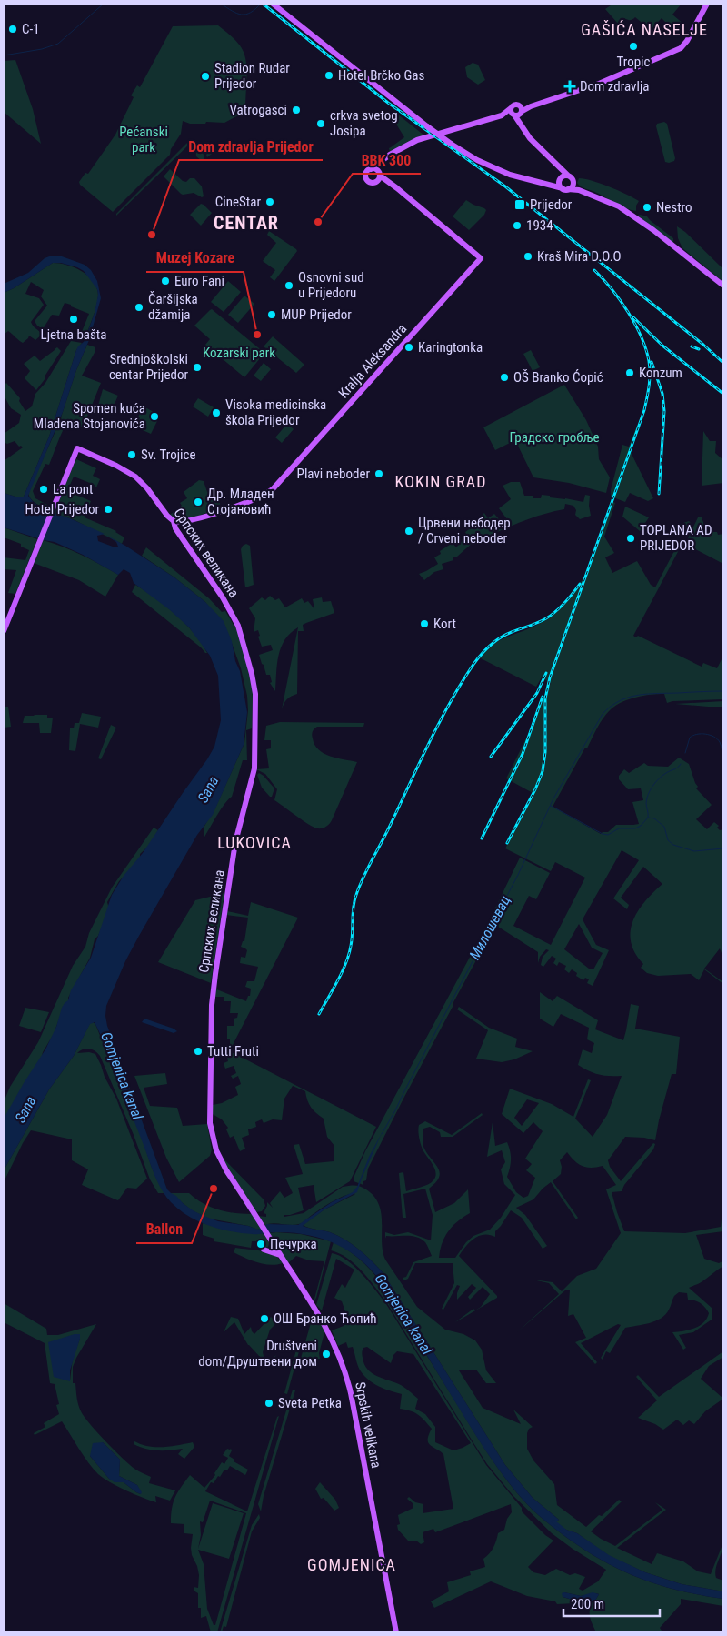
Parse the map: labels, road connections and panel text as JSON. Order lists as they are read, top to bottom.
{
  "streets": {
    "main road": ["Kralja Aleksandra", "Српских великана", "Srpskih velikana"]
  },
  "crossings": [
    ["Kralja Aleksandra", "Српских великана"],
    ["Српских великана", "Srpskih velikana"]
  ],
  "districts": [
    "GAŠIĆA NASELJE",
    "CENTAR",
    "KOKIN GRAD",
    "LUKOVICA",
    "GOMJENICA"
  ],
  "water": ["Sana", "Милошевац", "Gomjenica kanal"],
  "parks": ["Pećanski park", "Kozarski park", "Градско гробље"],
  "places": {
    "other": [
      "C-1",
      "Tropic",
      "Hotel Brčko Gas",
      "Stadion Rudar Prijedor",
      "Vatrogasci",
      "crkva svetog Josipa",
      "CineStar",
      "Nestro",
      "BBK 300",
      "1934",
      "Dom zdravlja Prijedor",
      "Kraš Mira D.O.O",
      "Euro Fani",
      "Osnovni sud u Prijedoru",
      "Čaršijska džamija",
      "MUP Prijedor",
      "Ljetna bašta",
      "Muzej Kozare",
      "Karingtonka",
      "Srednjoškolski centar Prijedor",
      "Konzum",
      "OŠ Branko Ćopić",
      "Visoka medicinska škola Prijedor",
      "Spomen kuća Mladena Stojanovića",
      "Sv. Trojice",
      "Plavi neboder",
      "La pont",
      "Др. Младен Стојановић",
      "Hotel Prijedor",
      "Црвени небодер / Crveni neboder",
      "TOPLANA AD PRIJEDOR",
      "Kort",
      "Tutti Fruti",
      "Ballon",
      "Печурка",
      "ОШ Бранко Ћопић",
      "Društveni dom/Друштвени дом",
      "Sveta Petka"
    ],
    "health": ["Dom zdravlja"],
    "transit": ["Prijedor"]
  },
  "scale_bar": "200 m"
}
